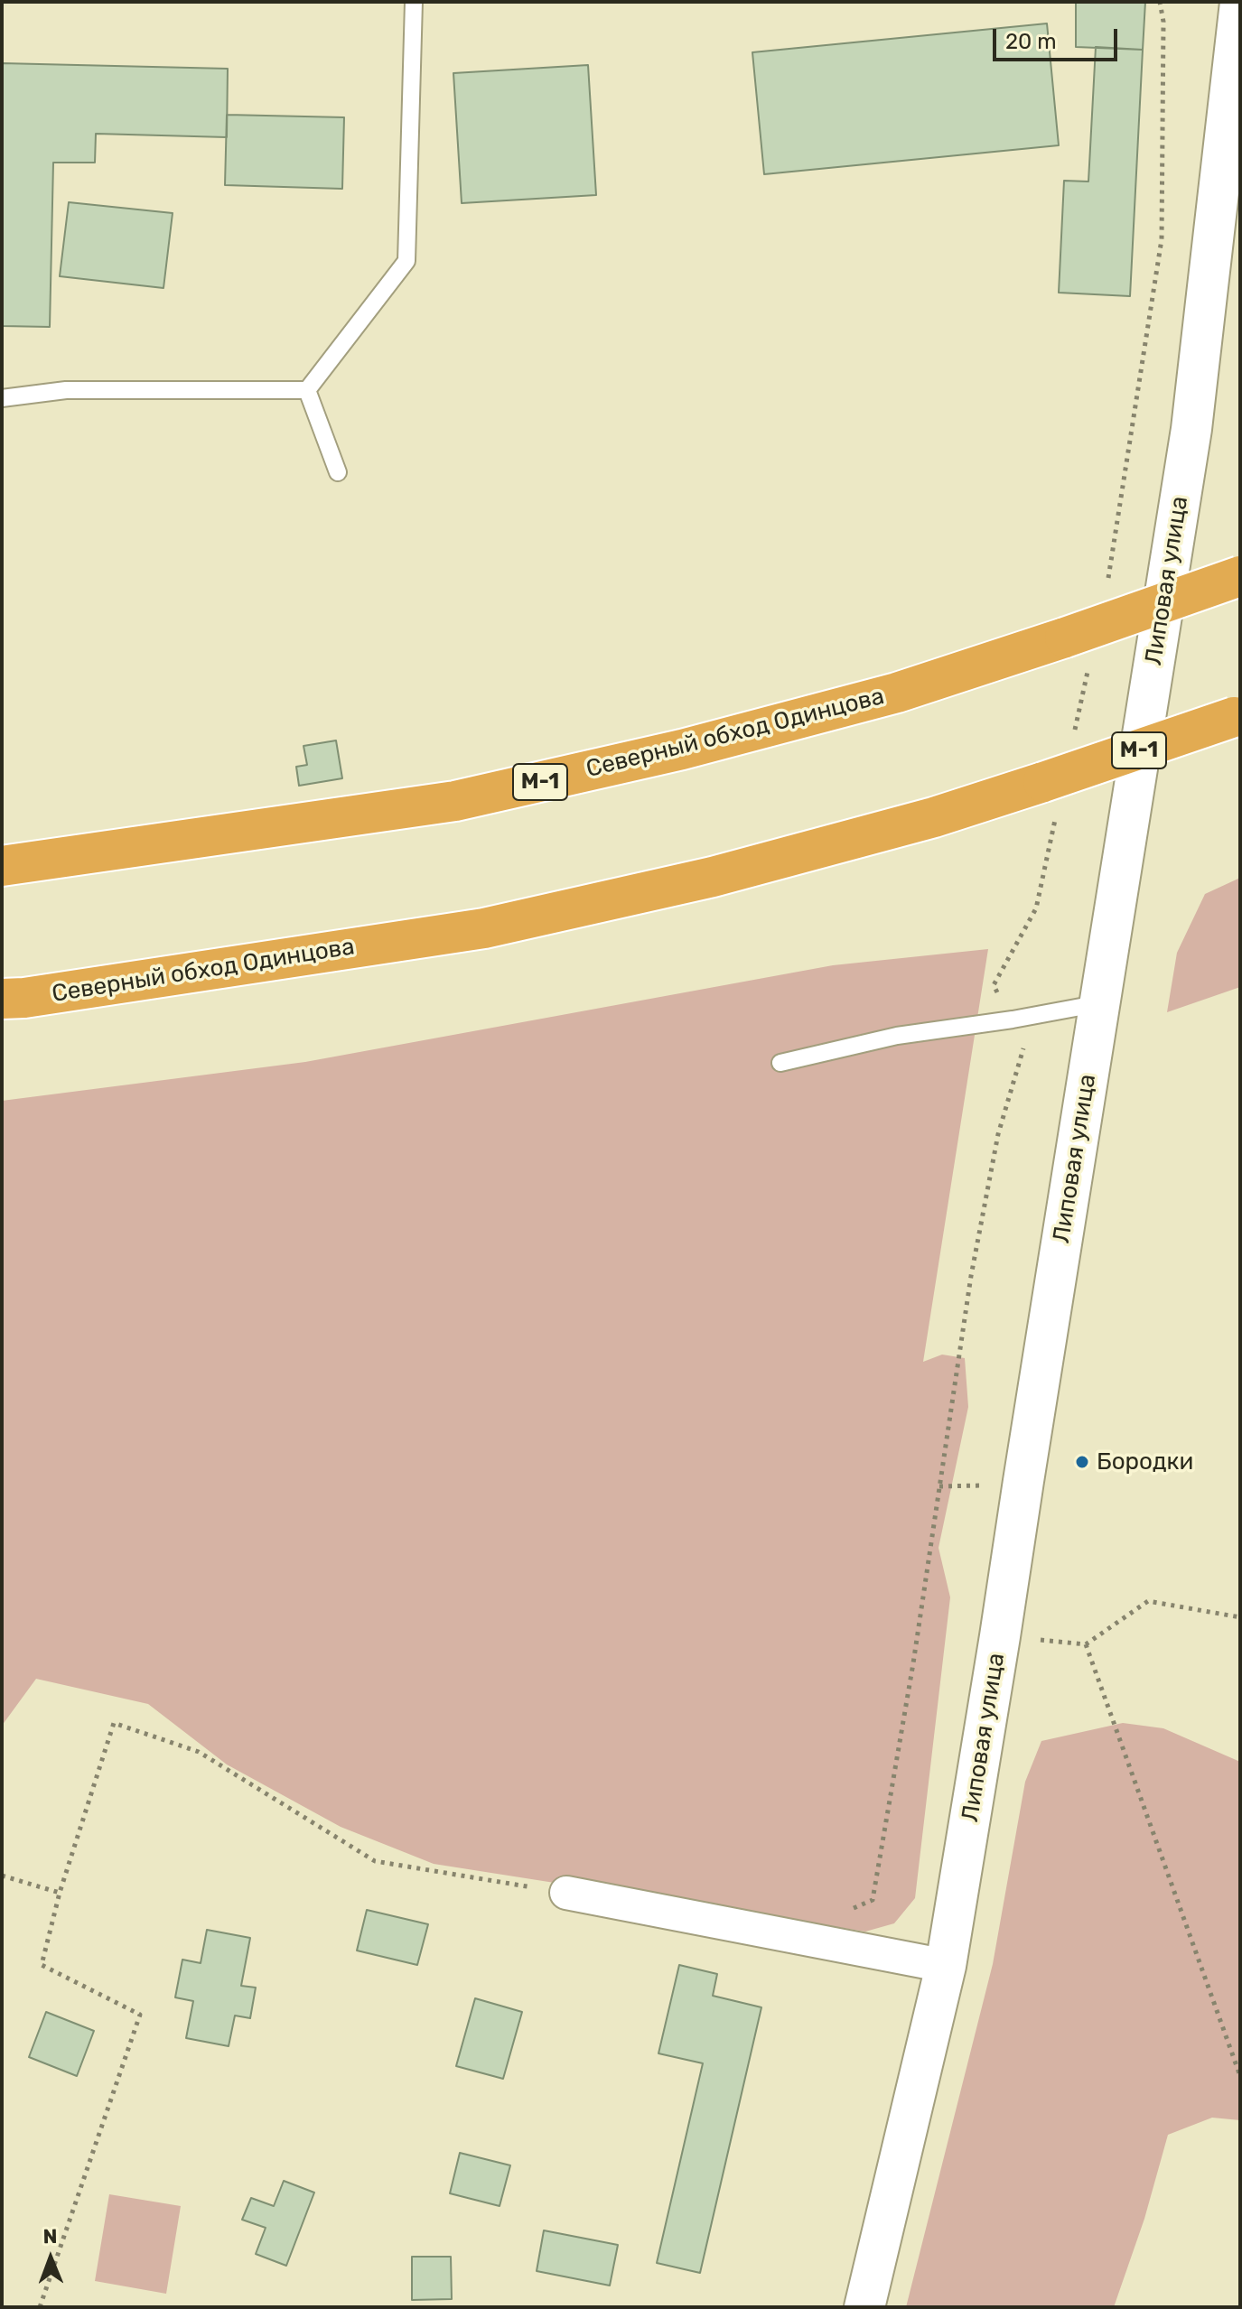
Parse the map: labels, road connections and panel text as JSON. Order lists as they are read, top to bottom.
{
  "streets": {
    "highway": ["Северный обход Одинцова", "М-1"],
    "street": ["Липовая улица"]
  },
  "places": ["Бородки"],
  "scale_bar": "20 m",
  "north": "top"
}
